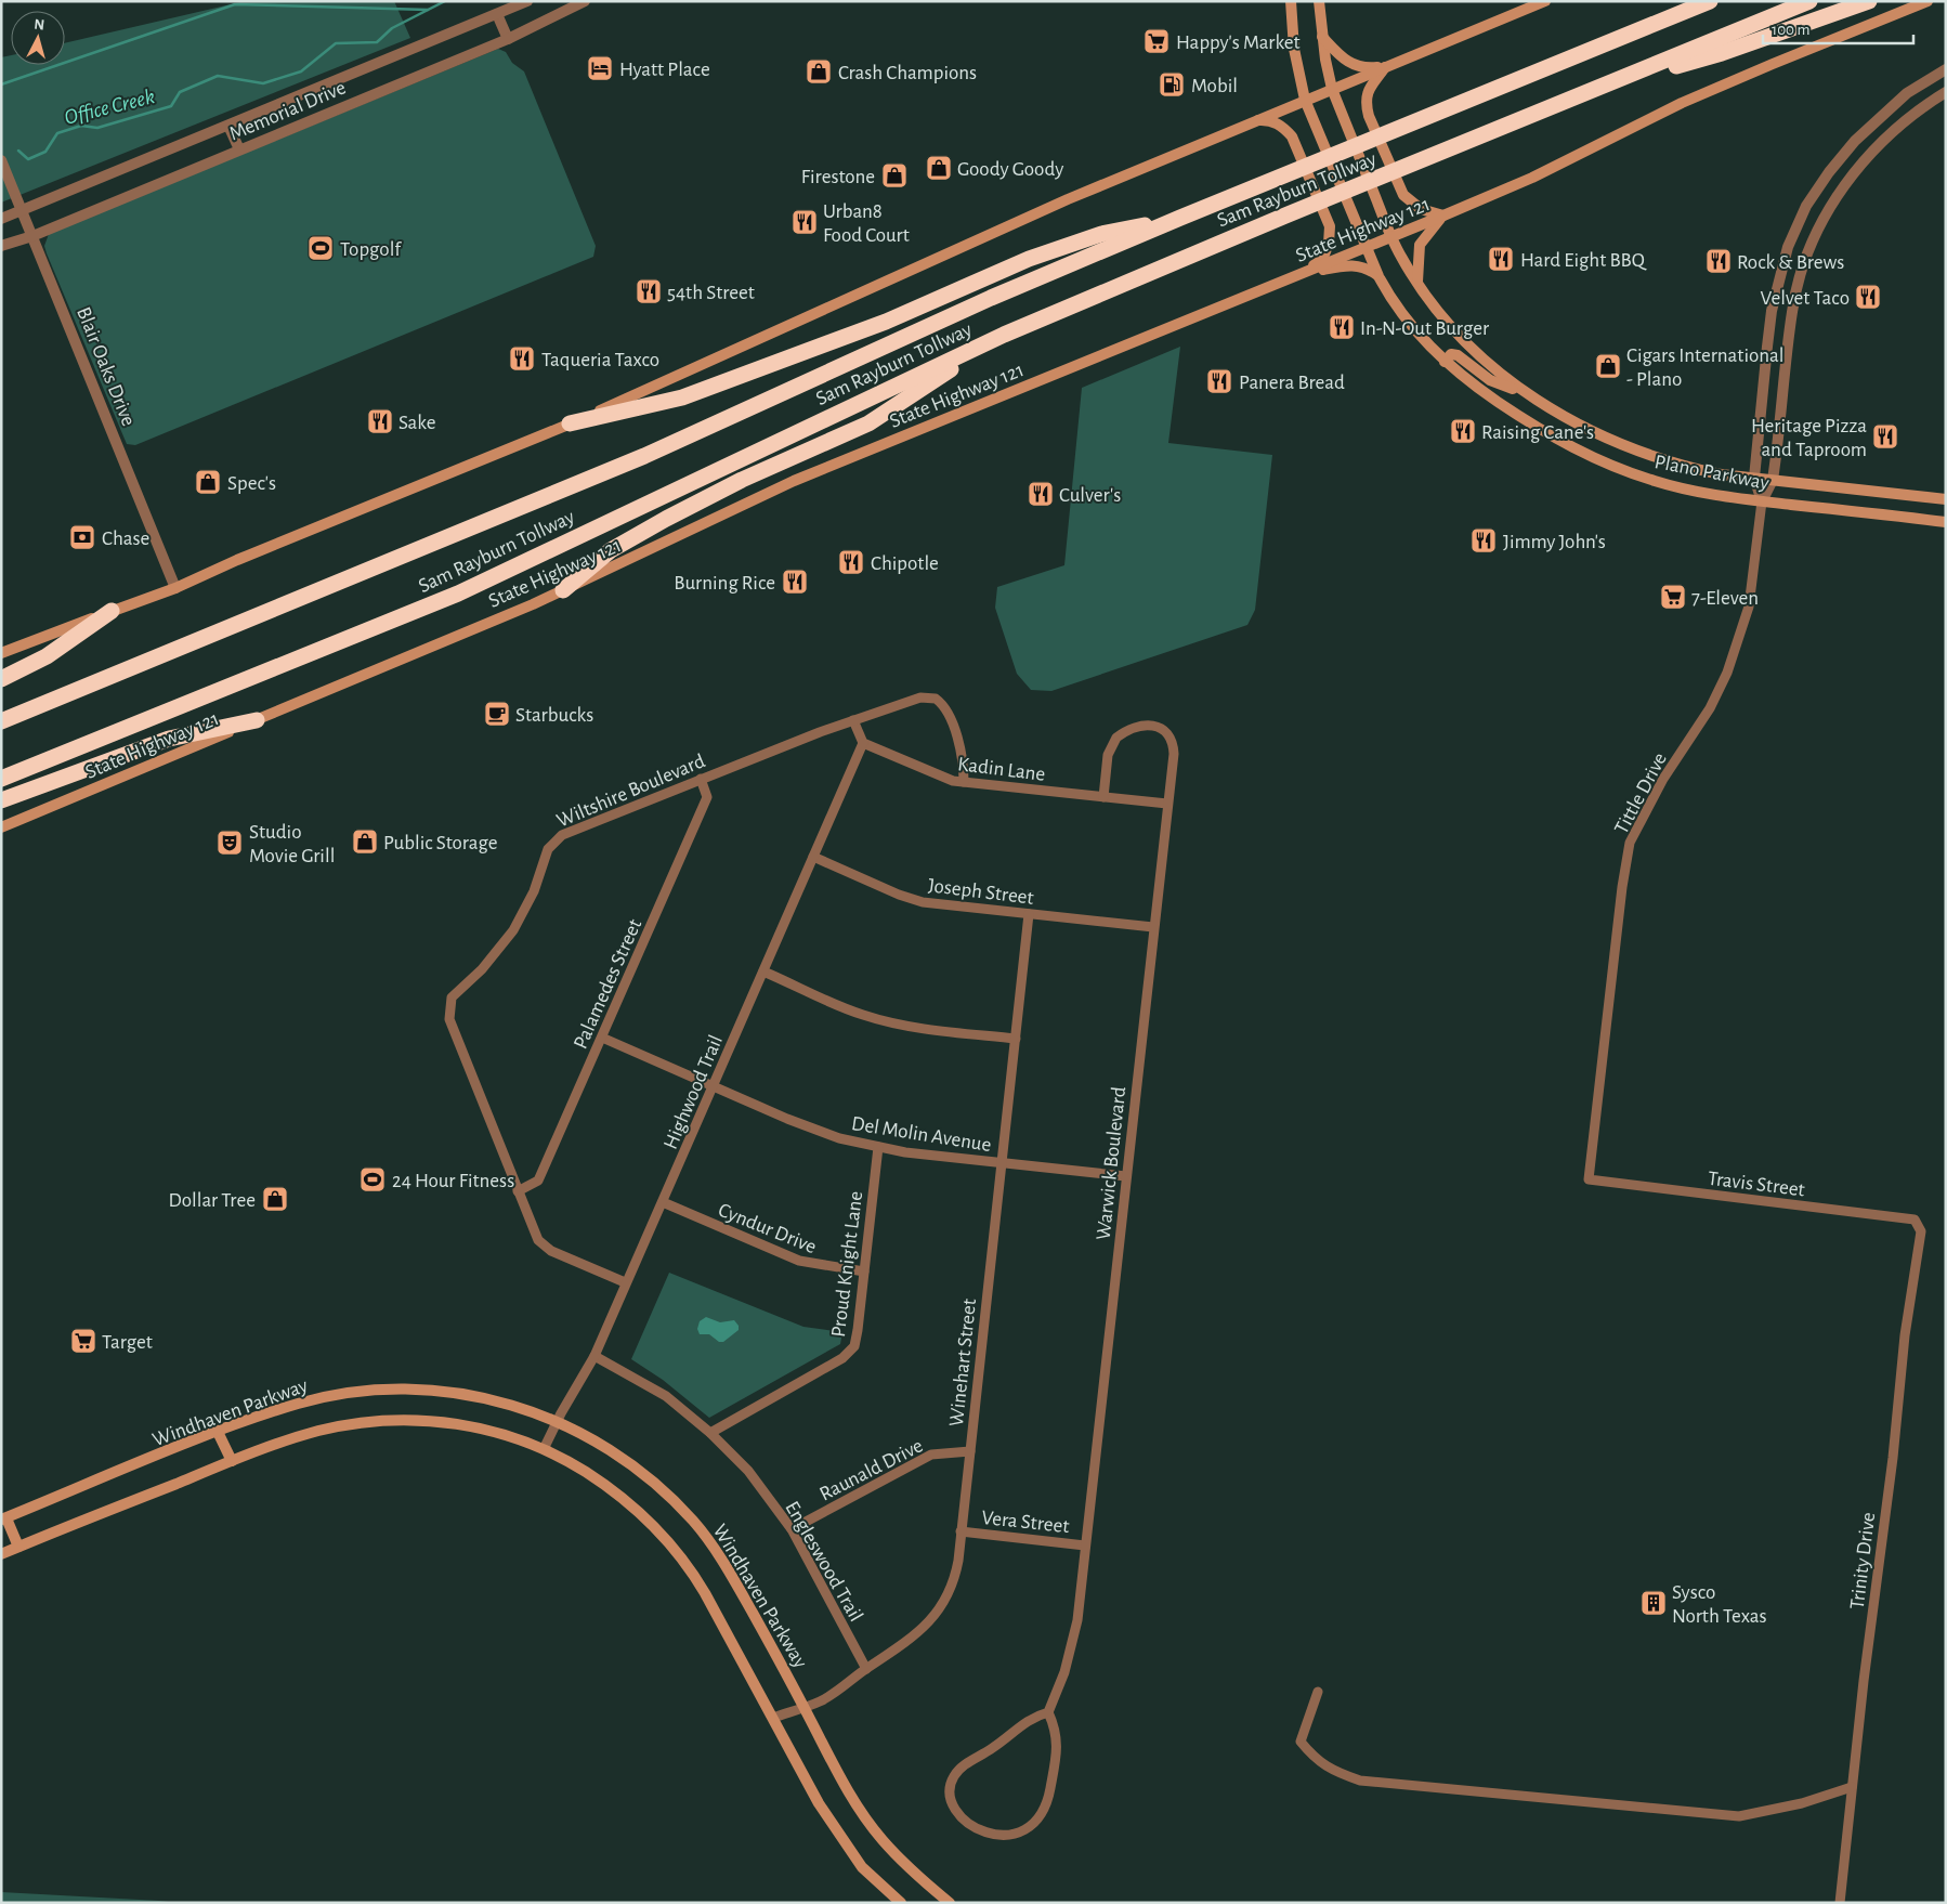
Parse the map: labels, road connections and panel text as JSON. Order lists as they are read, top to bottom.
{
  "streets": {
    "highway": ["Sam Rayburn Tollway"],
    "main road": ["State Highway 121", "Plano Parkway", "Windhaven Parkway"],
    "street": [
      "Memorial Drive",
      "Blair Oaks Drive",
      "Kadin Lane",
      "Wiltshire Boulevard",
      "Tittle Drive",
      "Joseph Street",
      "Palamedes Street",
      "Highwood Trail",
      "Del Molin Avenue",
      "Warwick Boulevard",
      "Travis Street",
      "Cyndur Drive",
      "Proud Knight Lane",
      "Winehart Street",
      "Raunald Drive",
      "Vera Street",
      "Engleswood Trail",
      "Trinity Drive"
    ]
  },
  "crossings": [
    ["Memorial Drive", "Blair Oaks Drive"],
    ["State Highway 121", "Plano Parkway"],
    ["Plano Parkway", "Tittle Drive"],
    ["Kadin Lane", "Wiltshire Boulevard"],
    ["Kadin Lane", "Highwood Trail"],
    ["Kadin Lane", "Warwick Boulevard"],
    ["Wiltshire Boulevard", "Palamedes Street"],
    ["Wiltshire Boulevard", "Highwood Trail"],
    ["Tittle Drive", "Travis Street"],
    ["Joseph Street", "Highwood Trail"],
    ["Joseph Street", "Warwick Boulevard"],
    ["Joseph Street", "Winehart Street"],
    ["Palamedes Street", "Del Molin Avenue"],
    ["Highwood Trail", "Del Molin Avenue"],
    ["Highwood Trail", "Cyndur Drive"],
    ["Highwood Trail", "Windhaven Parkway"],
    ["Highwood Trail", "Engleswood Trail"],
    ["Del Molin Avenue", "Warwick Boulevard"],
    ["Del Molin Avenue", "Proud Knight Lane"],
    ["Del Molin Avenue", "Winehart Street"],
    ["Warwick Boulevard", "Vera Street"],
    ["Travis Street", "Trinity Drive"],
    ["Cyndur Drive", "Proud Knight Lane"],
    ["Proud Knight Lane", "Engleswood Trail"],
    ["Winehart Street", "Windhaven Parkway"],
    ["Winehart Street", "Raunald Drive"],
    ["Winehart Street", "Vera Street"],
    ["Winehart Street", "Engleswood Trail"],
    ["Raunald Drive", "Engleswood Trail"]
  ],
  "water": ["Office Creek"],
  "places": {
    "supermarket": ["Happy's Market", "7-Eleven", "Target"],
    "hotel": ["Hyatt Place"],
    "shop": [
      "Crash Champions",
      "Goody Goody",
      "Firestone",
      "Cigars International - Plano",
      "Spec's",
      "Public Storage",
      "Dollar Tree"
    ],
    "fuel station": ["Mobil"],
    "restaurant": [
      "Urban8 Food Court",
      "Hard Eight BBQ",
      "Rock & Brews",
      "54th Street",
      "Velvet Taco",
      "In-N-Out Burger",
      "Taqueria Taxco",
      "Panera Bread",
      "Sake",
      "Raising Cane's",
      "Heritage Pizza and Taproom",
      "Culver's",
      "Jimmy John's",
      "Chipotle",
      "Burning Rice"
    ],
    "sports": ["Topgolf", "24 Hour Fitness"],
    "bank": ["Chase"],
    "cafe": ["Starbucks"],
    "theatre": ["Studio Movie Grill"],
    "building": ["Sysco North Texas"]
  },
  "scale_bar": "100 m",
  "north": "top"
}
